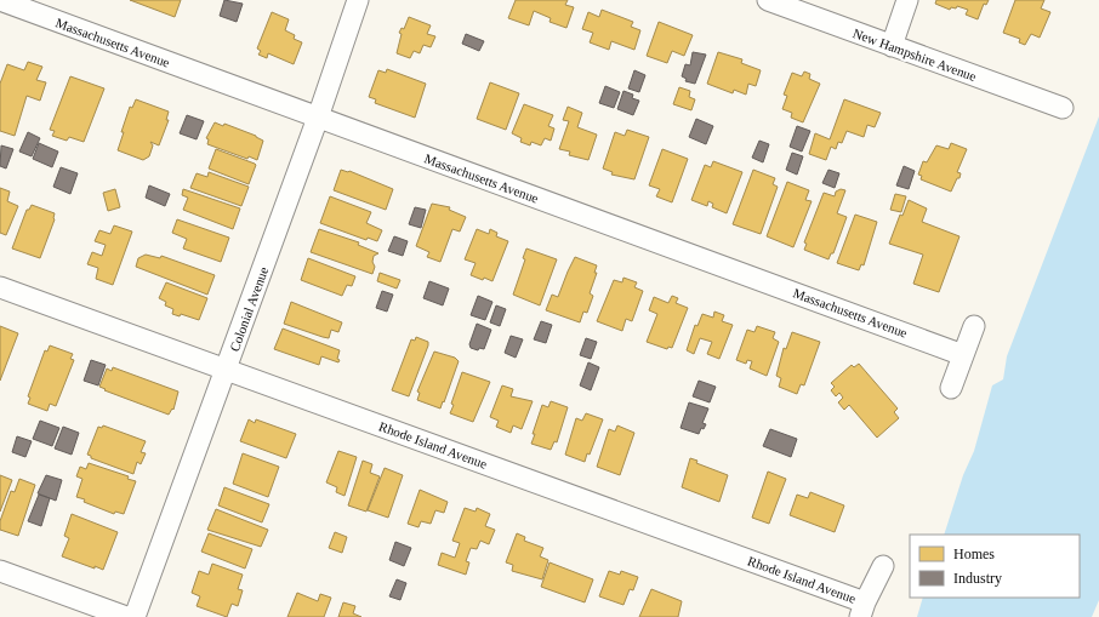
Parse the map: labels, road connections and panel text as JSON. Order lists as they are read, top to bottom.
{
  "streets": {
    "street": [
      "Massachusetts Avenue",
      "New Hampshire Avenue",
      "Colonial Avenue",
      "Rhode Island Avenue"
    ]
  },
  "crossings": [
    ["Massachusetts Avenue", "Colonial Avenue"],
    ["Colonial Avenue", "Rhode Island Avenue"]
  ],
  "legend": ["Homes", "Industry"]
}
